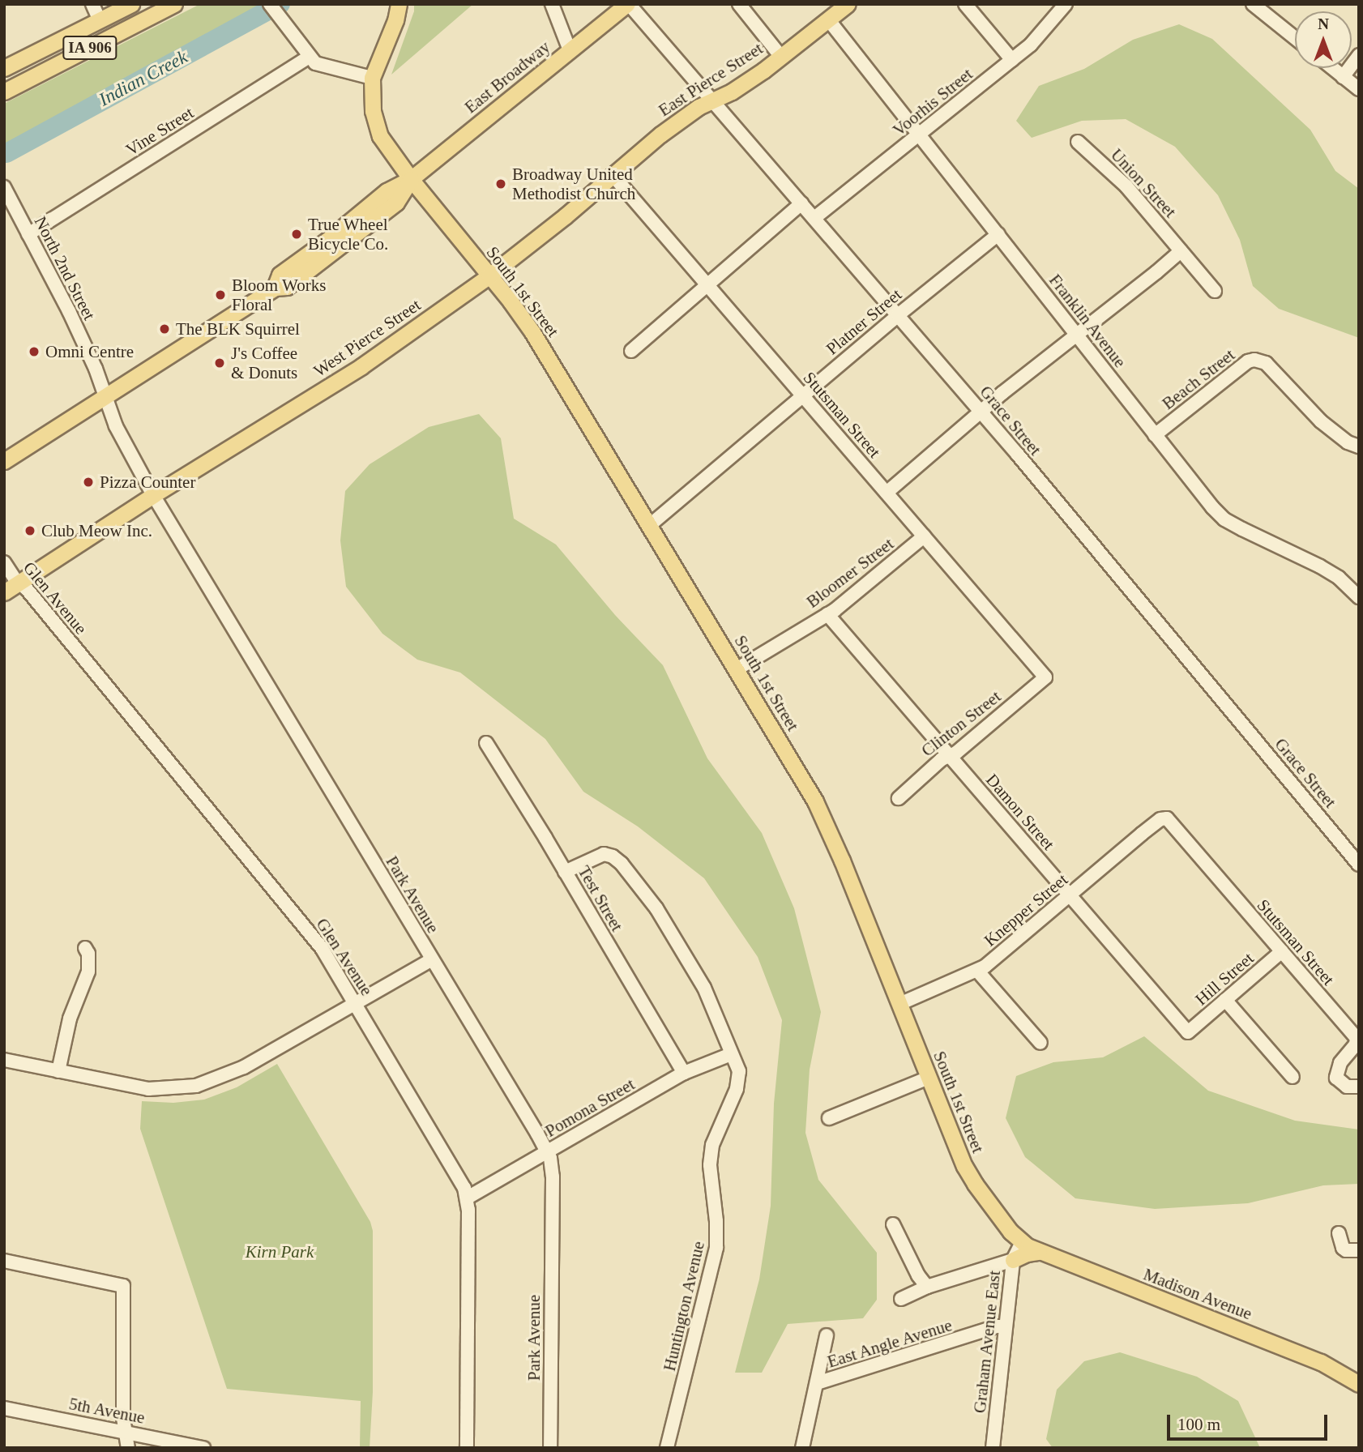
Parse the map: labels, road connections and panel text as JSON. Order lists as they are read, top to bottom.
{
  "streets": {
    "main road": [
      "IA 906",
      "East Broadway",
      "East Pierce Street",
      "South 1st Street",
      "West Pierce Street",
      "Madison Avenue"
    ],
    "street": [
      "Voorhis Street",
      "Vine Street",
      "Union Street",
      "North 2nd Street",
      "Franklin Avenue",
      "Platner Street",
      "Beach Street",
      "Stutsman Street",
      "Grace Street",
      "Bloomer Street",
      "Glen Avenue",
      "Clinton Street",
      "Damon Street",
      "Park Avenue",
      "Test Street",
      "Knepper Street",
      "Hill Street",
      "Pomona Street",
      "Huntington Avenue",
      "Graham Avenue East",
      "East Angle Avenue",
      "5th Avenue"
    ]
  },
  "crossings": [
    ["East Broadway", "North 2nd Street"],
    ["East Broadway", "South 1st Street"],
    ["East Broadway", "Grace Street"],
    ["East Broadway", "Park Avenue"],
    ["East Pierce Street", "South 1st Street"],
    ["East Pierce Street", "Franklin Avenue"],
    ["East Pierce Street", "West Pierce Street"],
    ["East Pierce Street", "Stutsman Street"],
    ["East Pierce Street", "Grace Street"],
    ["Voorhis Street", "Franklin Avenue"],
    ["Voorhis Street", "Grace Street"],
    ["Vine Street", "North 2nd Street"],
    ["North 2nd Street", "Park Avenue"],
    ["South 1st Street", "Platner Street"],
    ["South 1st Street", "West Pierce Street"],
    ["South 1st Street", "Bloomer Street"],
    ["South 1st Street", "Knepper Street"],
    ["South 1st Street", "Madison Avenue"],
    ["South 1st Street", "Graham Avenue East"],
    ["Franklin Avenue", "Platner Street"],
    ["Franklin Avenue", "Beach Street"],
    ["Platner Street", "Stutsman Street"],
    ["Platner Street", "Grace Street"],
    ["West Pierce Street", "Glen Avenue"],
    ["West Pierce Street", "Park Avenue"],
    ["Stutsman Street", "Bloomer Street"],
    ["Stutsman Street", "Clinton Street"],
    ["Stutsman Street", "Knepper Street"],
    ["Stutsman Street", "Hill Street"],
    ["Bloomer Street", "Damon Street"],
    ["Glen Avenue", "Pomona Street"],
    ["Clinton Street", "Damon Street"],
    ["Damon Street", "Knepper Street"],
    ["Damon Street", "Hill Street"],
    ["Park Avenue", "Pomona Street"],
    ["Test Street", "Pomona Street"],
    ["Test Street", "Huntington Avenue"],
    ["Pomona Street", "Huntington Avenue"],
    ["Madison Avenue", "Graham Avenue East"],
    ["Graham Avenue East", "East Angle Avenue"]
  ],
  "water": ["Indian Creek"],
  "parks": ["Kirn Park"],
  "places": [
    "Broadway United Methodist Church",
    "True Wheel Bicycle Co.",
    "Bloom Works Floral",
    "The BLK Squirrel",
    "Omni Centre",
    "J's Coffee & Donuts",
    "Pizza Counter",
    "Club Meow Inc."
  ],
  "scale_bar": "100 m",
  "north": "top"
}
